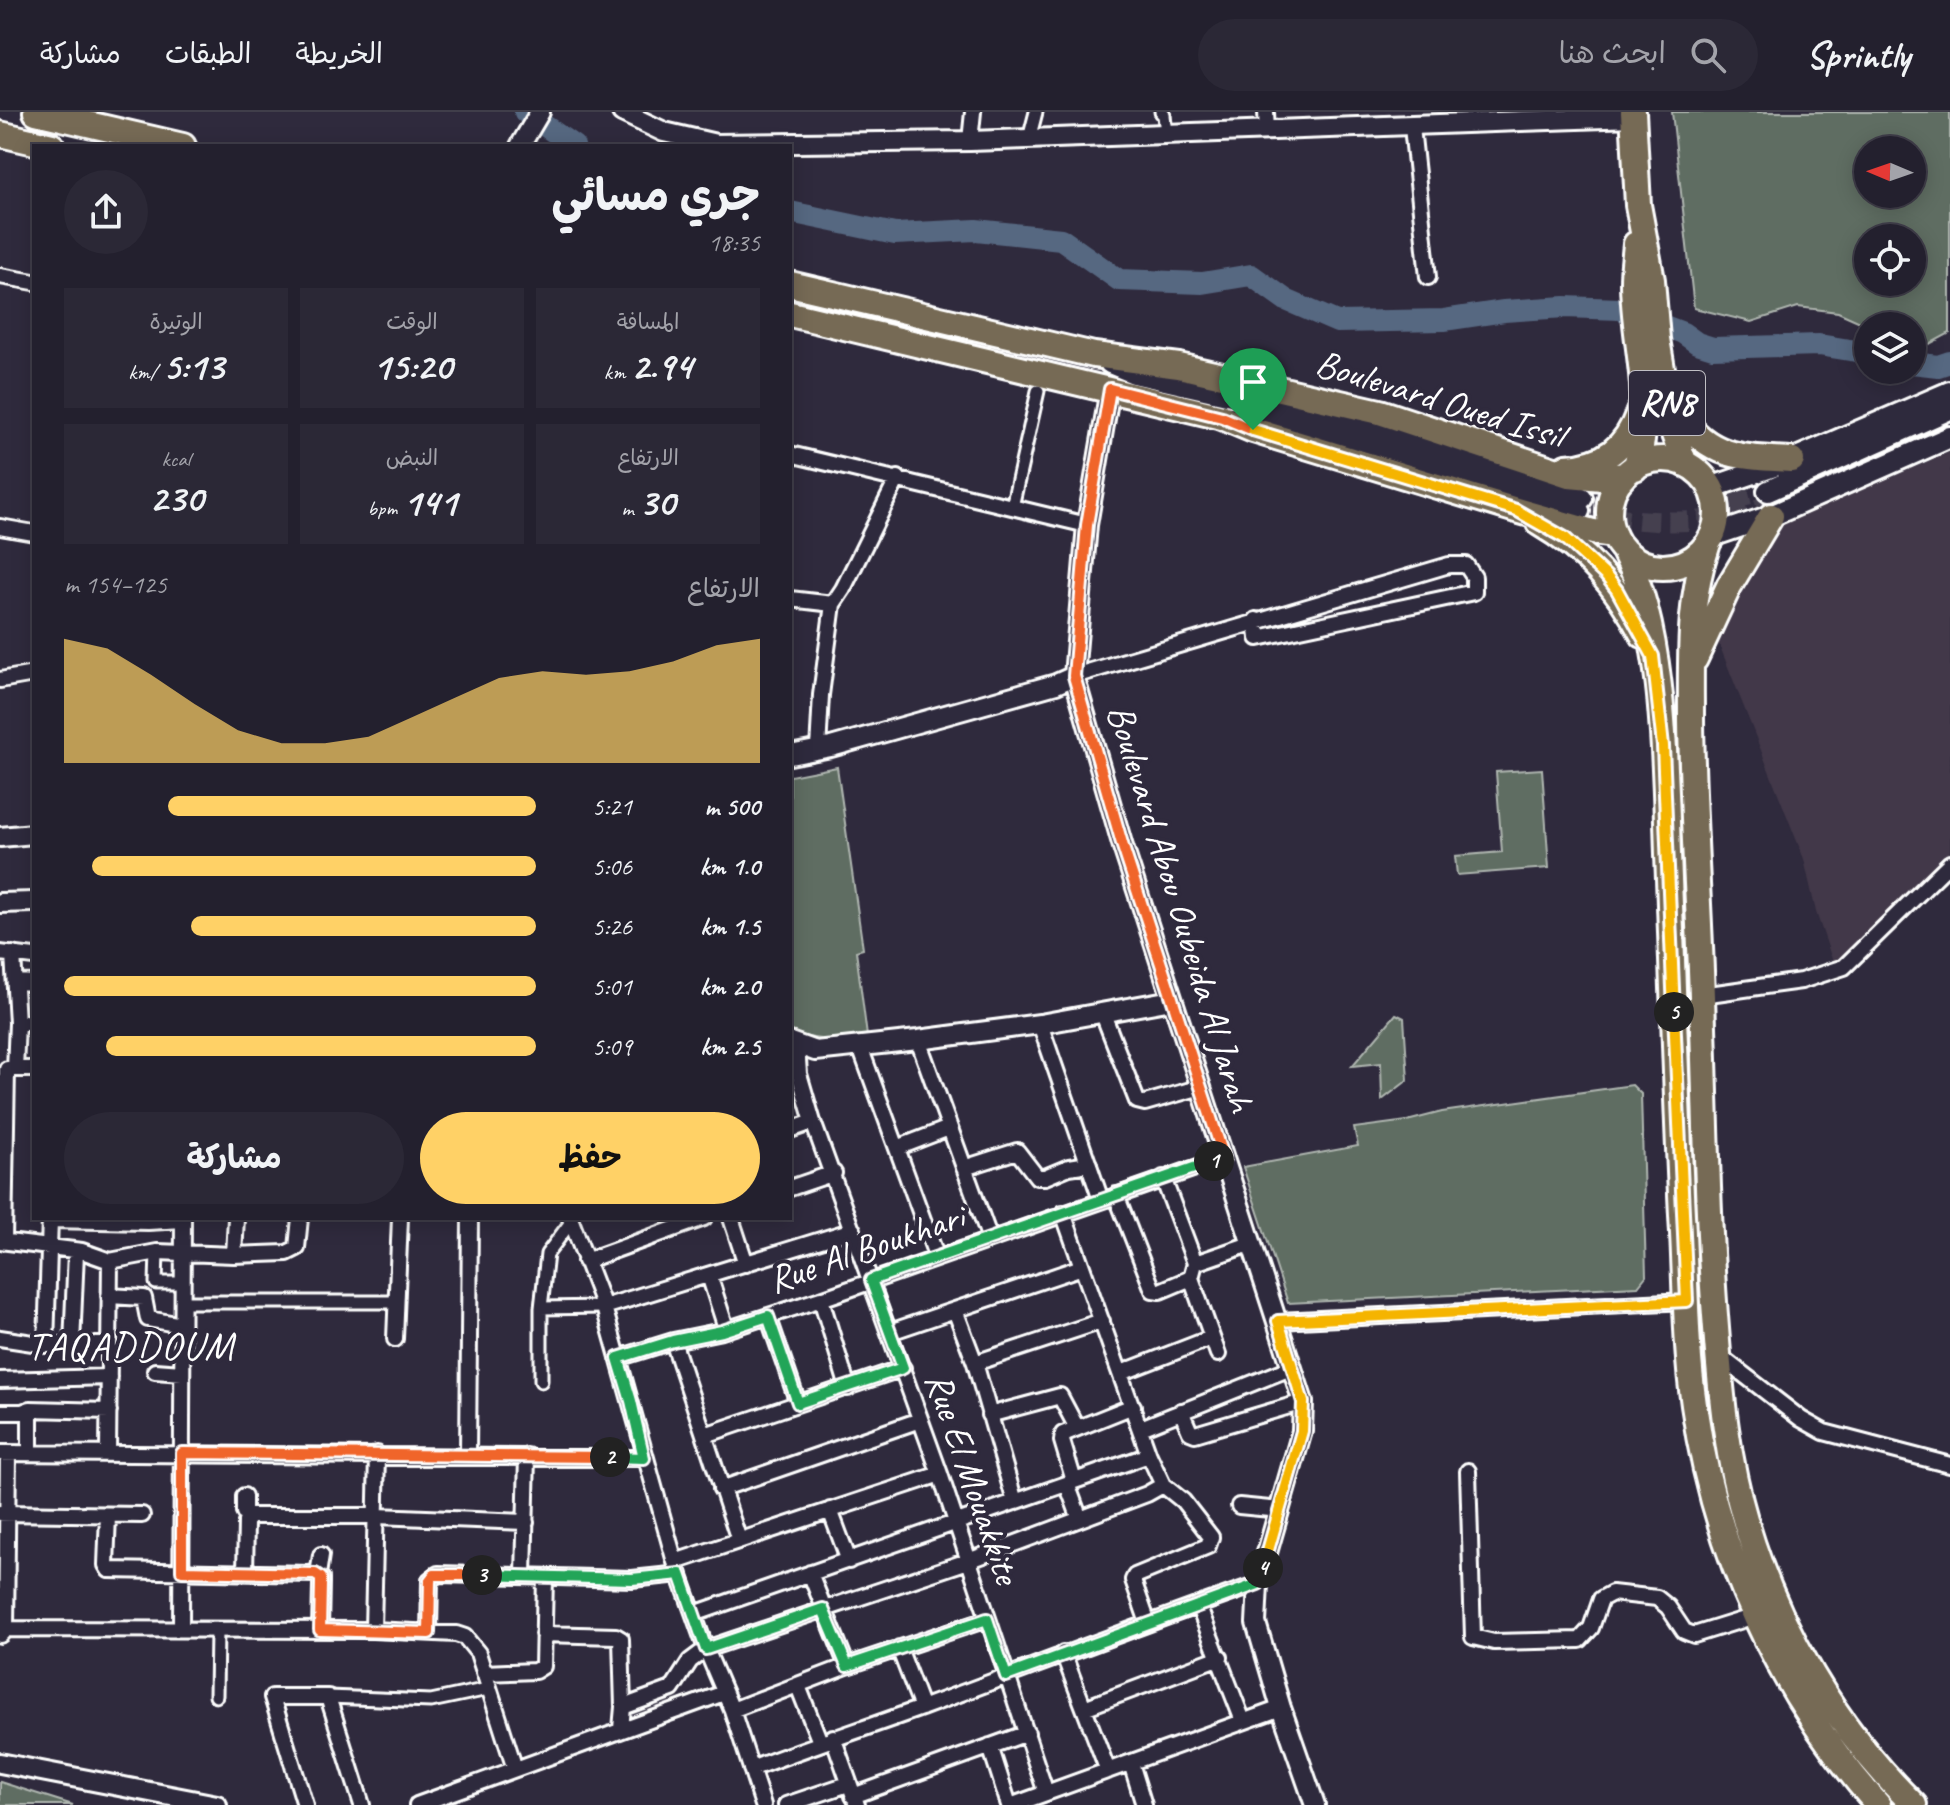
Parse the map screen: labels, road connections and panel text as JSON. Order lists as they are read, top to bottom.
{
  "streets": {
    "main road": ["Boulevard Oued Issil", "RN8"],
    "street": ["Boulevard Abou Oubeida Al Jarah", "Rue Al Boukhari", "Rue El Mouakkite"]
  },
  "crossings": [
    ["Boulevard Oued Issil", "RN8"],
    ["Boulevard Oued Issil", "Boulevard Abou Oubeida Al Jarah"],
    ["Boulevard Abou Oubeida Al Jarah", "Rue Al Boukhari"],
    ["Rue Al Boukhari", "Rue El Mouakkite"]
  ],
  "districts": ["TAQADDOUM"],
  "north": "left",
  "page": {
    "header": "Sprintly",
    "search": "ابحث هنا",
    "nav": ["الخريطة", "الطبقات", "مشاركة"],
    "heading": ["جري مسائي", "18:35"],
    "stats": [
      ["المسافة", "2.94 km"],
      ["الوقت", "15:20"],
      ["الوتيرة", "5:13 /km"],
      ["الارتفاع", "30 m"],
      ["النبض", "141 bpm"],
      ["kcal", "230"]
    ],
    "chart": ["الارتفاع", "125–154 m"],
    "list": [
      {
        "name": "500 m",
        "note": "5:21"
      },
      {
        "name": "1.0 km",
        "note": "5:06"
      },
      {
        "name": "1.5 km",
        "note": "5:26"
      },
      {
        "name": "2.0 km",
        "note": "5:01"
      },
      {
        "name": "2.5 km",
        "note": "5:09"
      }
    ],
    "pins": [
      "5",
      "1",
      "2",
      "4",
      "3"
    ],
    "buttons": ["حفظ", "مشاركة"]
  }
}
